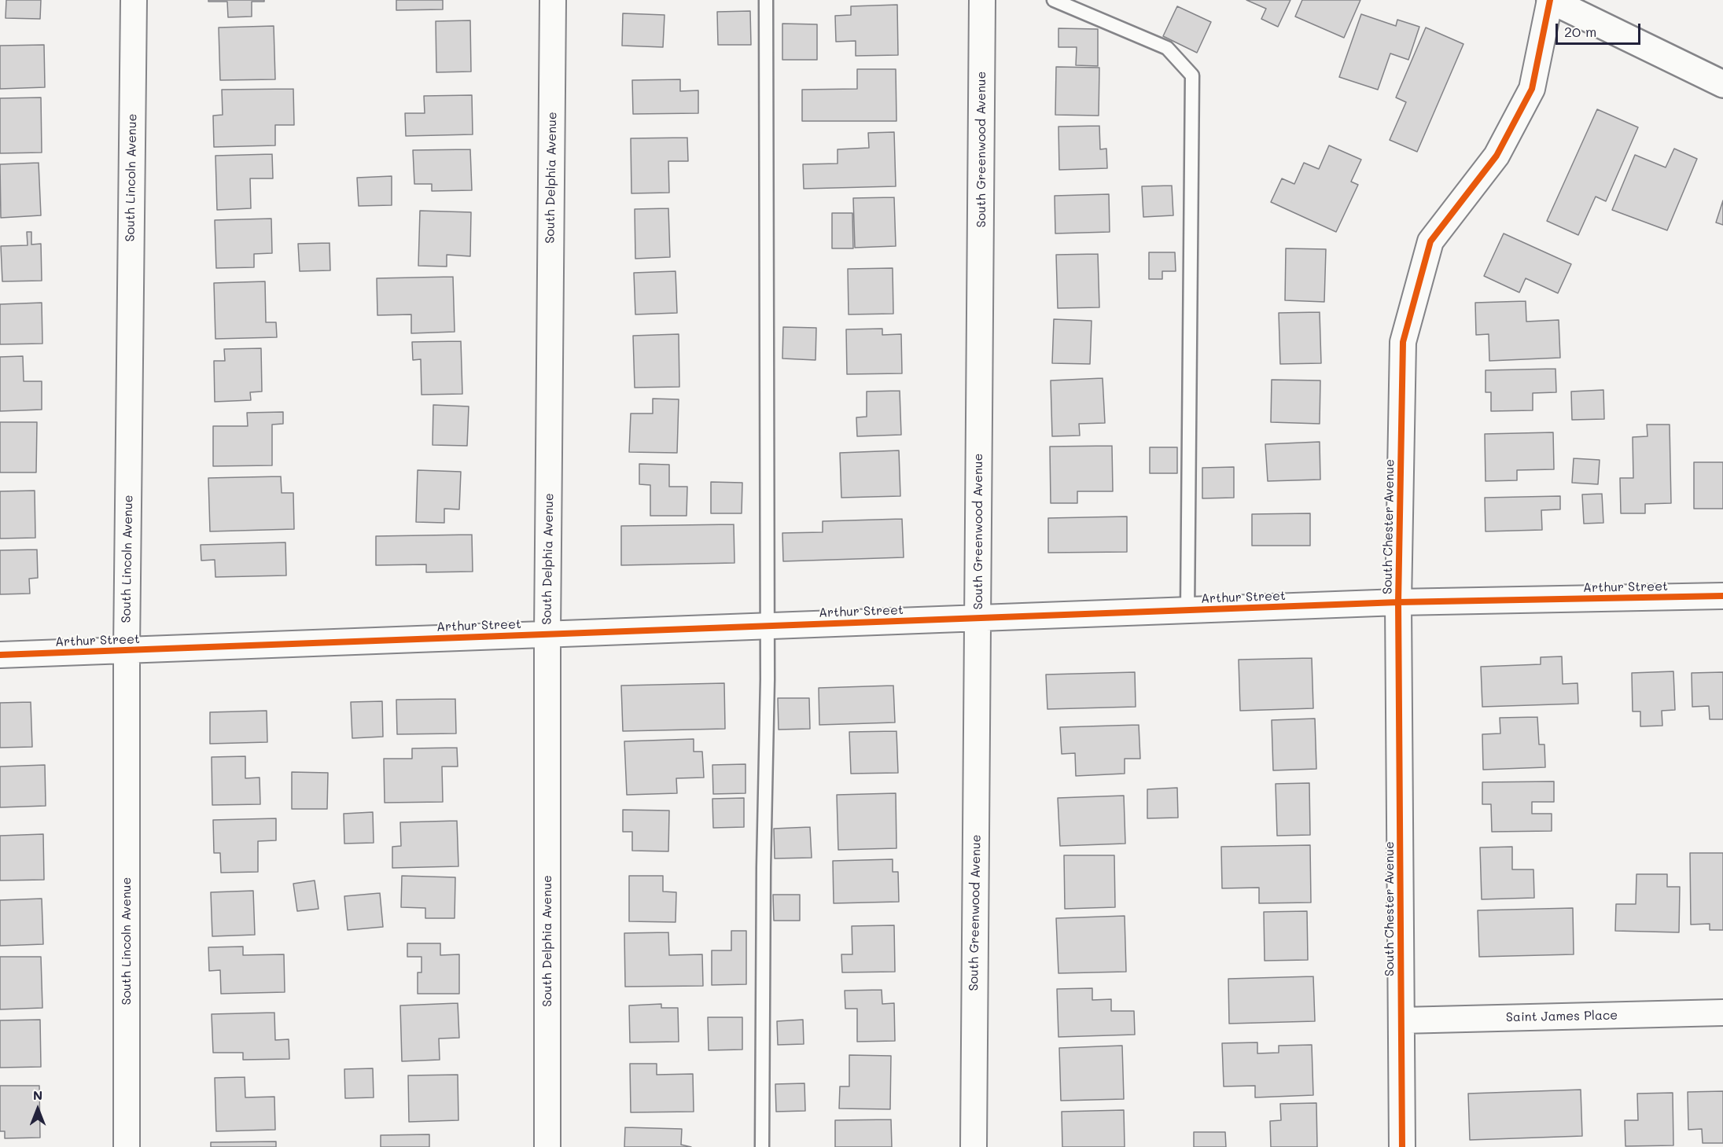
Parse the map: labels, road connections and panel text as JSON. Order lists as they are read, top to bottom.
{
  "streets": {
    "street": [
      "South Greenwood Avenue",
      "South Lincoln Avenue",
      "South Delphia Avenue",
      "South Chester Avenue",
      "Arthur Street",
      "Saint James Place"
    ]
  },
  "crossings": [
    ["South Greenwood Avenue", "Arthur Street"],
    ["South Lincoln Avenue", "Arthur Street"],
    ["South Delphia Avenue", "Arthur Street"],
    ["South Chester Avenue", "Arthur Street"],
    ["South Chester Avenue", "Saint James Place"]
  ],
  "scale_bar": "20 m",
  "north": "top"
}
